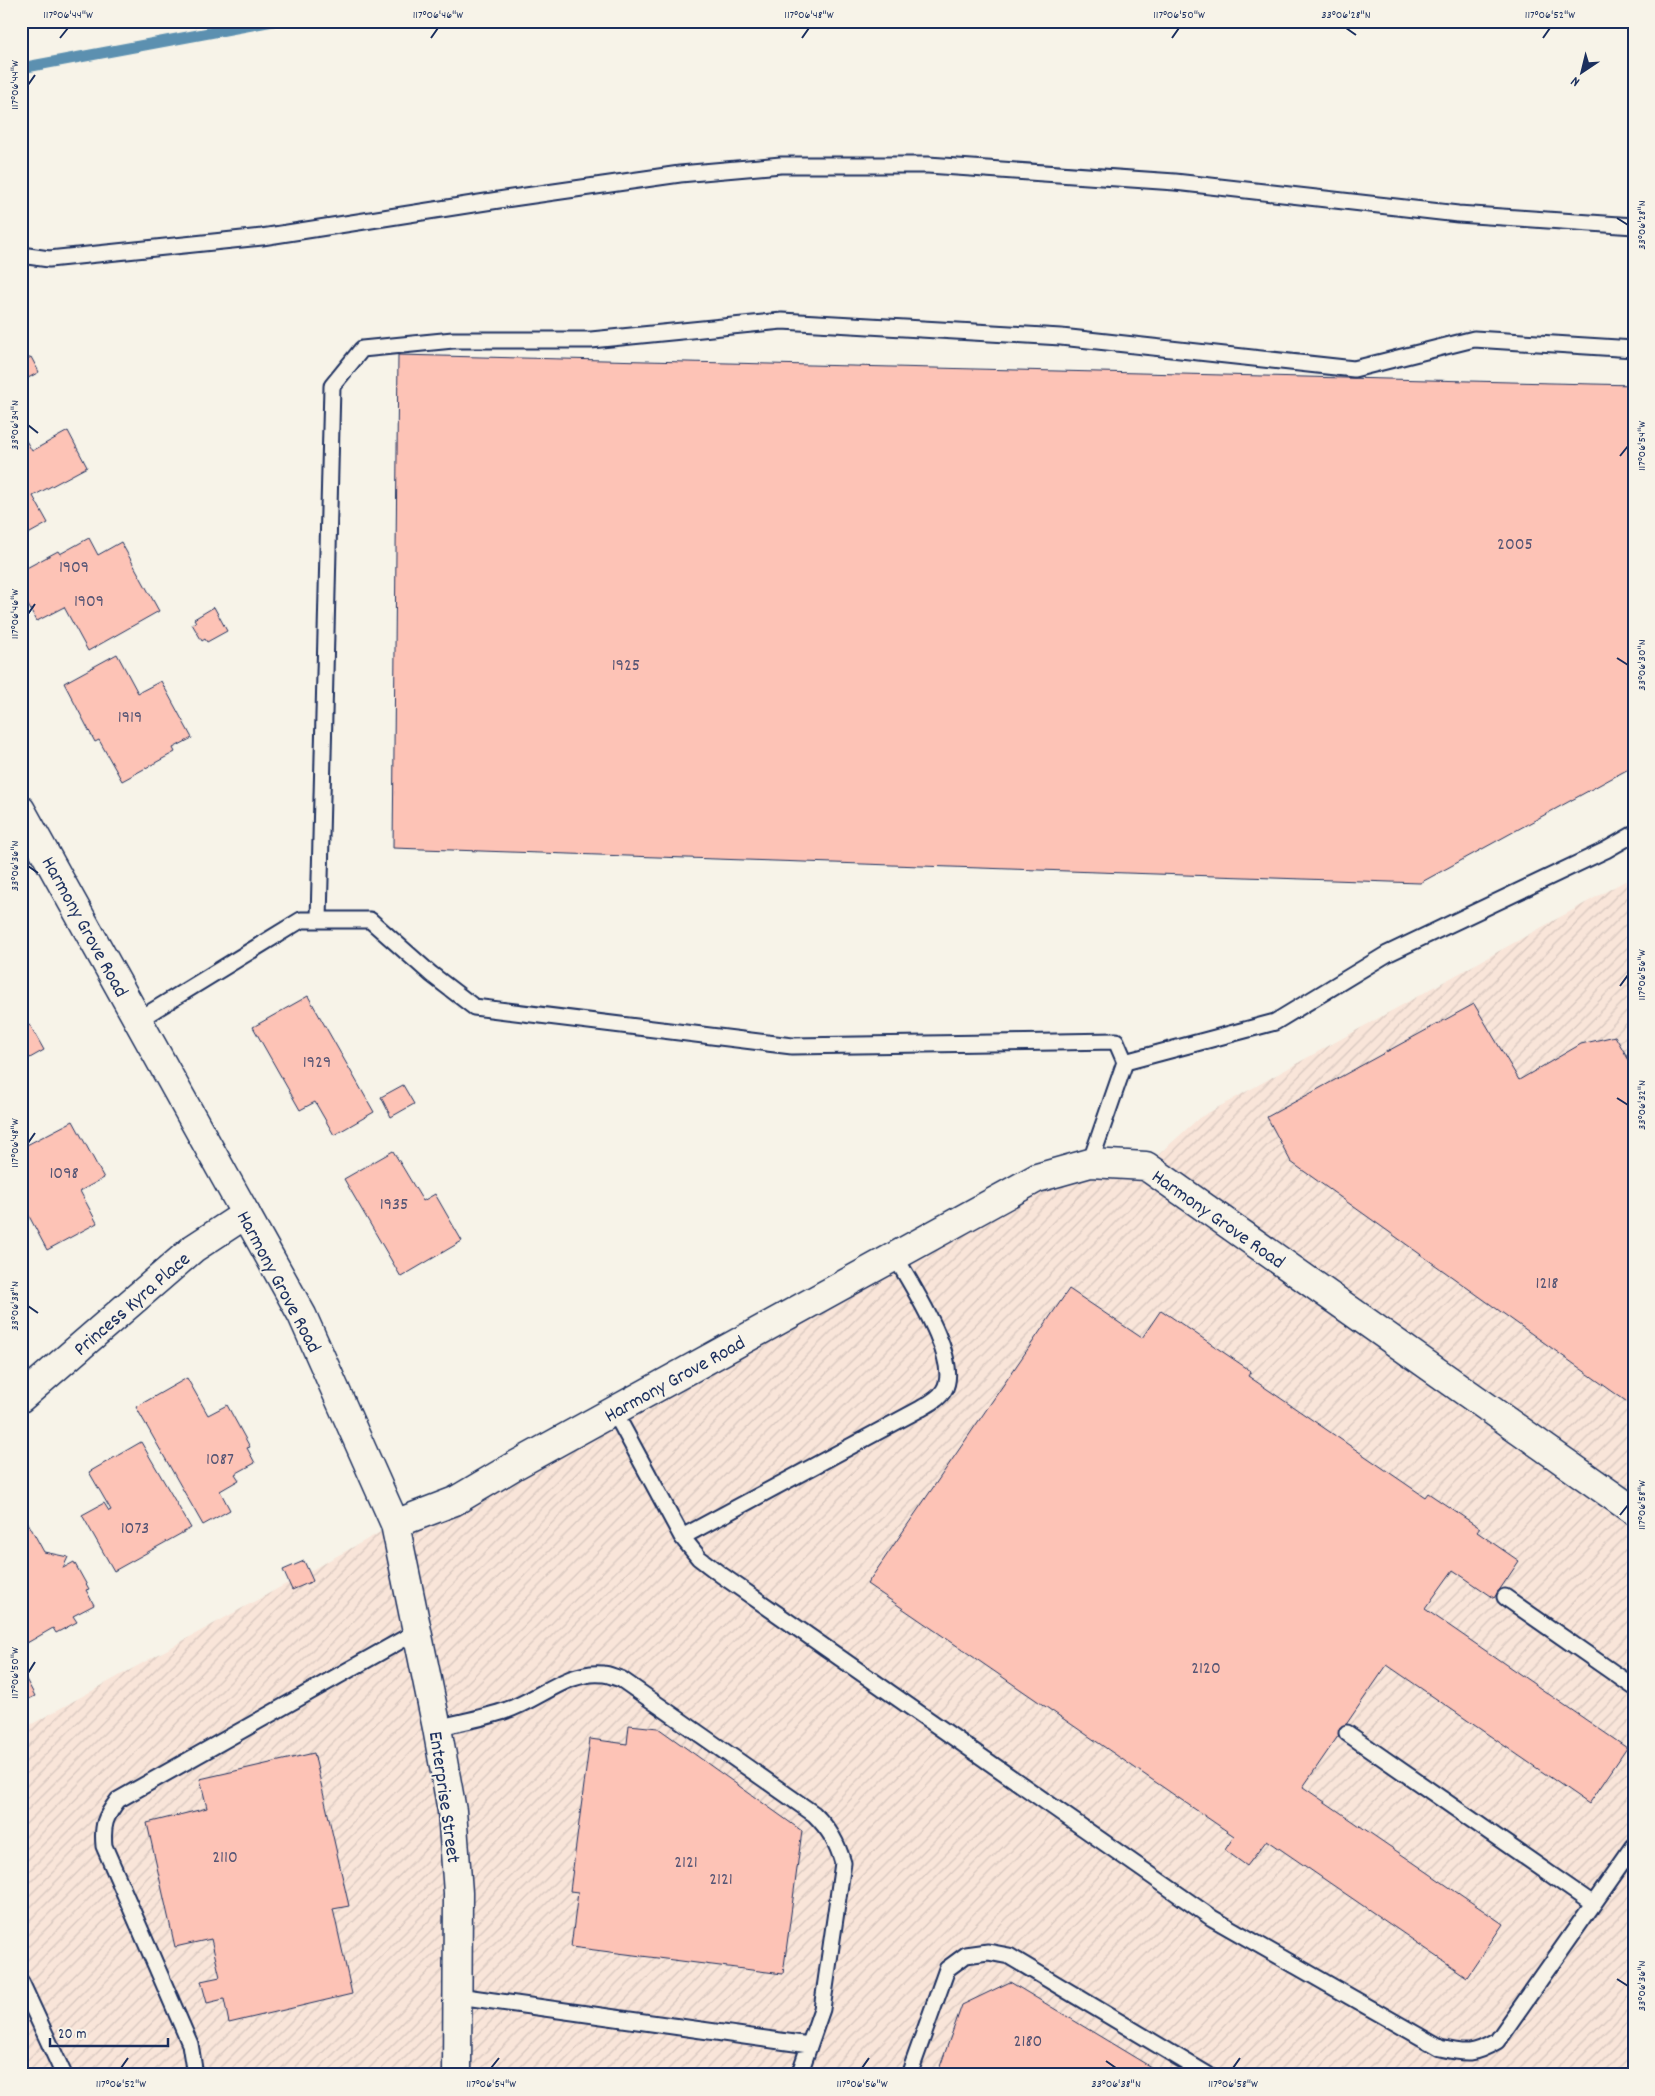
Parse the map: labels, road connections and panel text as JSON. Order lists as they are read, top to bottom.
{
  "streets": {
    "street": ["Harmony Grove Road", "Princess Kyra Place", "Enterprise Street"]
  },
  "crossings": [
    ["Harmony Grove Road", "Princess Kyra Place"],
    ["Harmony Grove Road", "Enterprise Street"]
  ],
  "house_numbers": [
    "2005",
    "1909",
    "1909",
    "1925",
    "1919",
    "1929",
    "1098",
    "1935",
    "1218",
    "1087",
    "1073",
    "2120",
    "2110",
    "2121",
    "2121",
    "2180"
  ],
  "scale_bar": "20 m",
  "north": "bottom left",
  "coordinates": [
    "117°06'44\"W",
    "117°06'46\"W",
    "117°06'48\"W",
    "117°06'50\"W",
    "33°06'28\"N",
    "117°06'52\"W",
    "33°06'34\"N",
    "117°06'54\"W",
    "33°06'30\"N",
    "33°06'36\"N",
    "117°06'56\"W",
    "33°06'32\"N",
    "33°06'38\"N",
    "117°06'58\"W"
  ]
}
